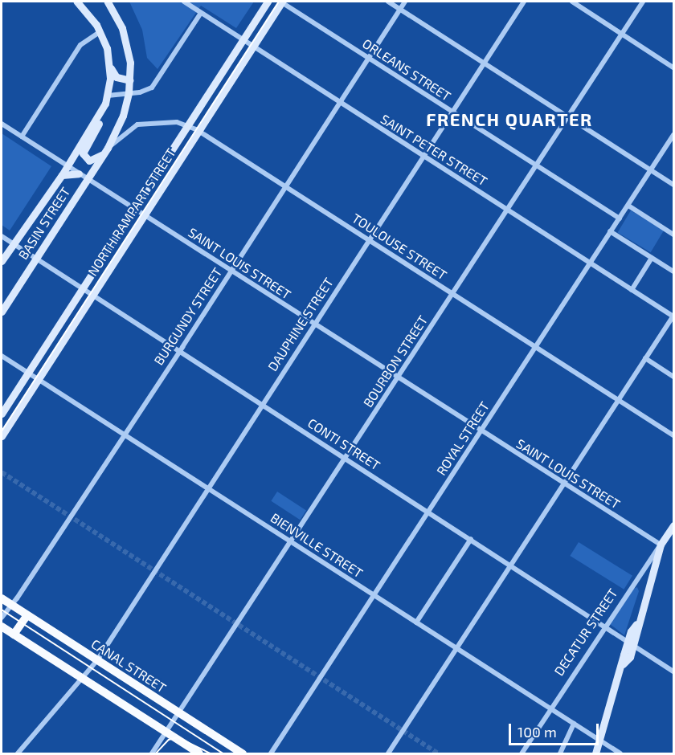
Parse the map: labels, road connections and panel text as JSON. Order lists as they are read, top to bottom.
{
  "streets": {
    "main road": ["CANAL STREET"],
    "street": [
      "ORLEANS STREET",
      "SAINT PETER STREET",
      "NORTH RAMPART STREET",
      "BASIN STREET",
      "TOULOUSE STREET",
      "SAINT LOUIS STREET",
      "BURGUNDY STREET",
      "DAUPHINE STREET",
      "BOURBON STREET",
      "ROYAL STREET",
      "CONTI STREET",
      "BIENVILLE STREET",
      "DECATUR STREET"
    ]
  },
  "crossings": [
    ["ORLEANS STREET", "NORTH RAMPART STREET"],
    ["ORLEANS STREET", "BURGUNDY STREET"],
    ["ORLEANS STREET", "DAUPHINE STREET"],
    ["ORLEANS STREET", "BOURBON STREET"],
    ["ORLEANS STREET", "ROYAL STREET"],
    ["SAINT PETER STREET", "NORTH RAMPART STREET"],
    ["SAINT PETER STREET", "BURGUNDY STREET"],
    ["SAINT PETER STREET", "DAUPHINE STREET"],
    ["SAINT PETER STREET", "BOURBON STREET"],
    ["SAINT PETER STREET", "ROYAL STREET"],
    ["NORTH RAMPART STREET", "TOULOUSE STREET"],
    ["NORTH RAMPART STREET", "SAINT LOUIS STREET"],
    ["NORTH RAMPART STREET", "CONTI STREET"],
    ["NORTH RAMPART STREET", "BIENVILLE STREET"],
    ["BASIN STREET", "TOULOUSE STREET"],
    ["BASIN STREET", "SAINT LOUIS STREET"],
    ["BASIN STREET", "CONTI STREET"],
    ["TOULOUSE STREET", "BURGUNDY STREET"],
    ["TOULOUSE STREET", "DAUPHINE STREET"],
    ["TOULOUSE STREET", "BOURBON STREET"],
    ["TOULOUSE STREET", "ROYAL STREET"],
    ["SAINT LOUIS STREET", "BURGUNDY STREET"],
    ["SAINT LOUIS STREET", "DAUPHINE STREET"],
    ["SAINT LOUIS STREET", "BOURBON STREET"],
    ["SAINT LOUIS STREET", "ROYAL STREET"],
    ["SAINT LOUIS STREET", "DECATUR STREET"],
    ["BURGUNDY STREET", "CONTI STREET"],
    ["BURGUNDY STREET", "BIENVILLE STREET"],
    ["BURGUNDY STREET", "CANAL STREET"],
    ["DAUPHINE STREET", "CONTI STREET"],
    ["DAUPHINE STREET", "BIENVILLE STREET"],
    ["DAUPHINE STREET", "CANAL STREET"],
    ["BOURBON STREET", "CONTI STREET"],
    ["BOURBON STREET", "BIENVILLE STREET"],
    ["BOURBON STREET", "CANAL STREET"],
    ["ROYAL STREET", "CONTI STREET"],
    ["ROYAL STREET", "BIENVILLE STREET"],
    ["CONTI STREET", "DECATUR STREET"],
    ["BIENVILLE STREET", "DECATUR STREET"]
  ],
  "districts": ["FRENCH QUARTER"],
  "scale_bar": "100 m"
}
